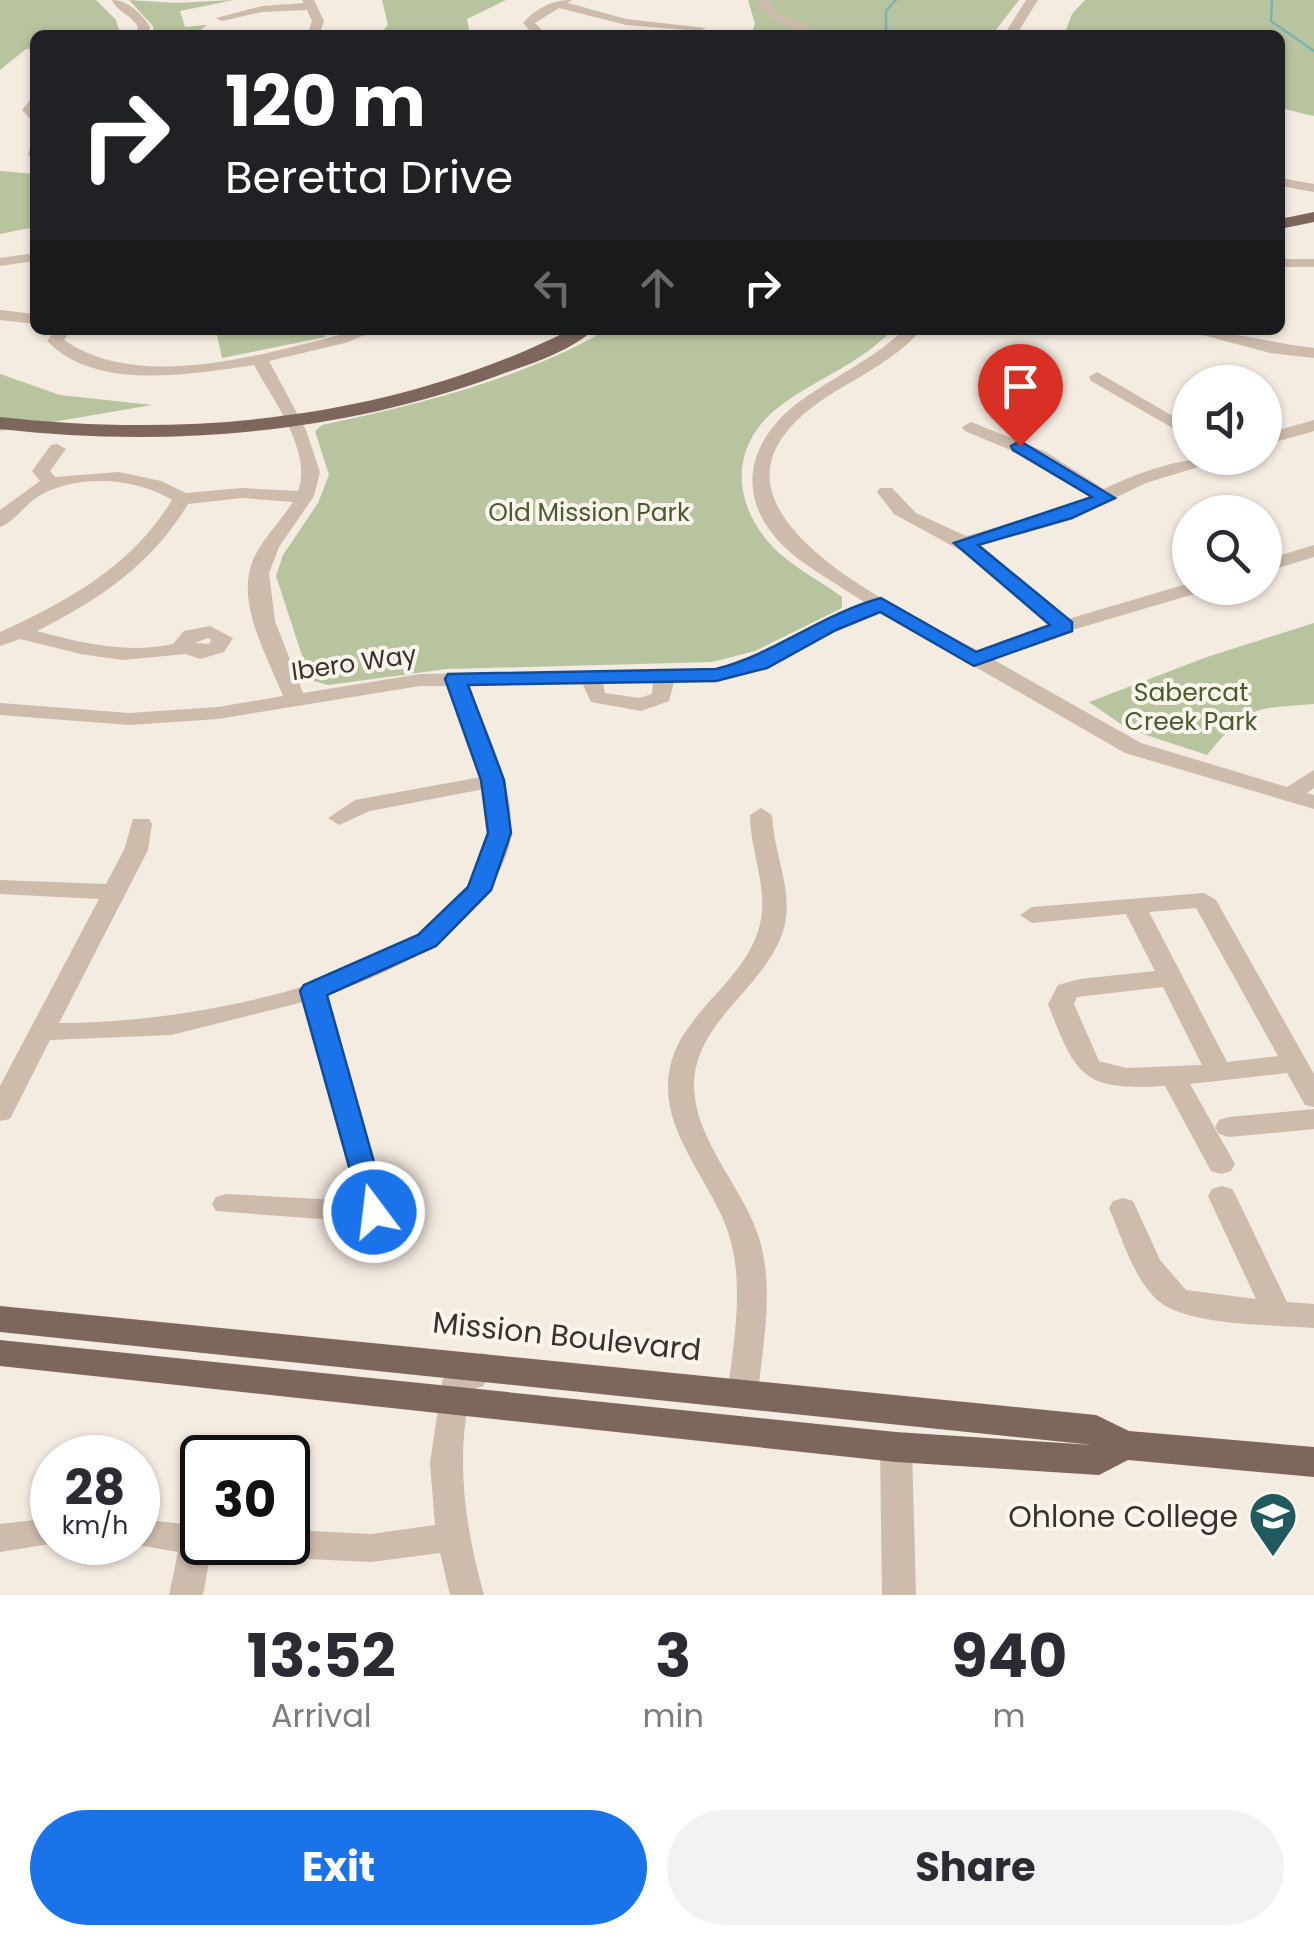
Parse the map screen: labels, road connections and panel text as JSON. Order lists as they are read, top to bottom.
{
  "streets": {
    "main road": ["Mission Boulevard"],
    "street": ["Ibero Way"]
  },
  "parks": ["Old Mission Park", "Sabercat Creek Park"],
  "places": {
    "school or university": ["Ohlone College"]
  },
  "page": {
    "turn": ["120 m", "Beretta Drive"],
    "speed": "28 km/h",
    "limit": "30",
    "eta": [
      "13:52",
      "Arrival",
      "3",
      "min",
      "940",
      "m"
    ],
    "buttons": ["Exit", "Share"]
  }
}
